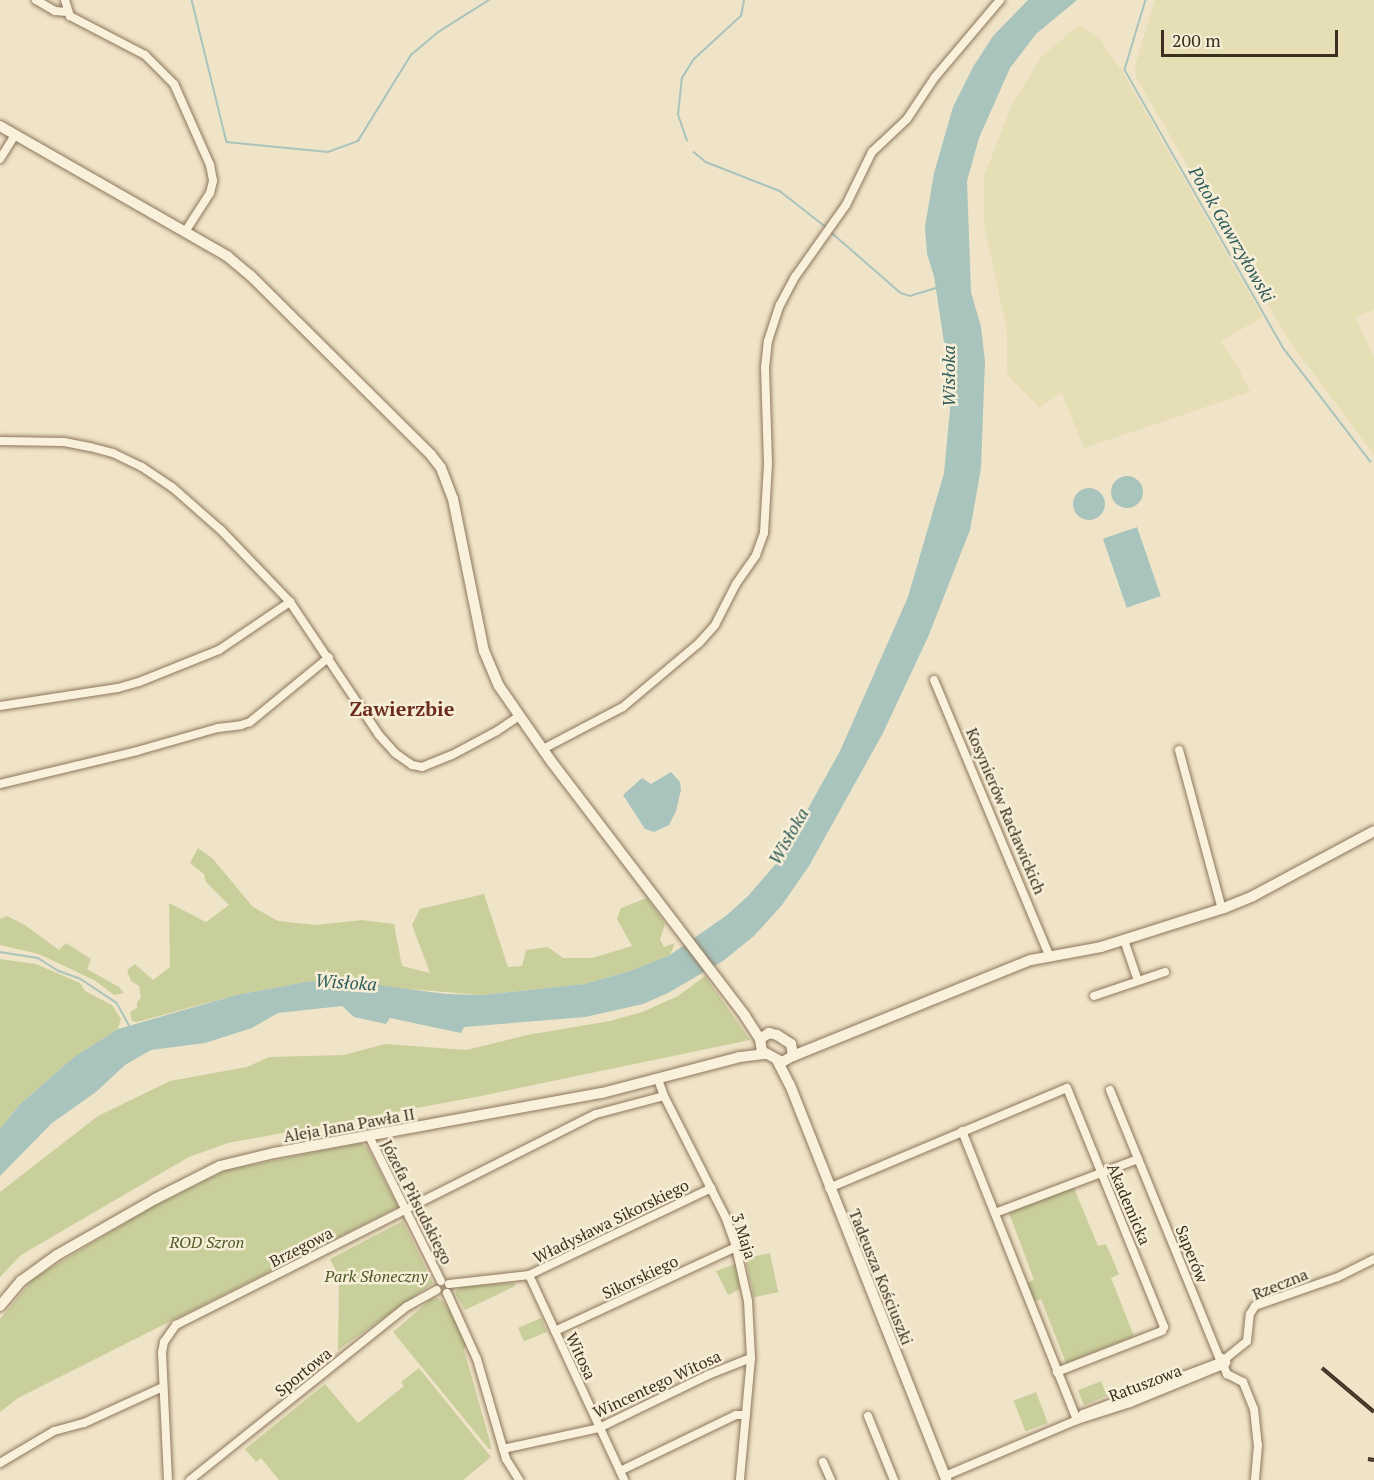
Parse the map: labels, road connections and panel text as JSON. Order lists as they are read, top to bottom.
{
  "streets": {
    "street": [
      "Kosynierów Racławickich",
      "Aleja Jana Pawła II",
      "Józefa Piłsudskiego",
      "Akademicka",
      "Władysława Sikorskiego",
      "3 Maja",
      "Brzegowa",
      "Saperów",
      "Sikorskiego",
      "Tadeusza Kościuszki",
      "Rzeczna",
      "Witosa",
      "Sportowa",
      "Ratuszowa",
      "Wincentego Witosa"
    ]
  },
  "crossings": [
    ["Aleja Jana Pawła II", "Józefa Piłsudskiego"],
    ["Aleja Jana Pawła II", "3 Maja"],
    ["Józefa Piłsudskiego", "Władysława Sikorskiego"],
    ["Józefa Piłsudskiego", "Brzegowa"],
    ["Akademicka", "Tadeusza Kościuszki"],
    ["Władysława Sikorskiego", "3 Maja"],
    ["Władysława Sikorskiego", "Witosa"],
    ["3 Maja", "Brzegowa"],
    ["3 Maja", "Sikorskiego"],
    ["3 Maja", "Wincentego Witosa"],
    ["Saperów", "Rzeczna"],
    ["Saperów", "Ratuszowa"],
    ["Sikorskiego", "Witosa"],
    ["Tadeusza Kościuszki", "Ratuszowa"],
    ["Rzeczna", "Ratuszowa"],
    ["Witosa", "Wincentego Witosa"]
  ],
  "districts": ["Zawierzbie"],
  "water": ["Potok Gawrzyłowski", "Wisłoka"],
  "parks": ["ROD Szron", "Park Słoneczny"],
  "scale_bar": "200 m"
}
